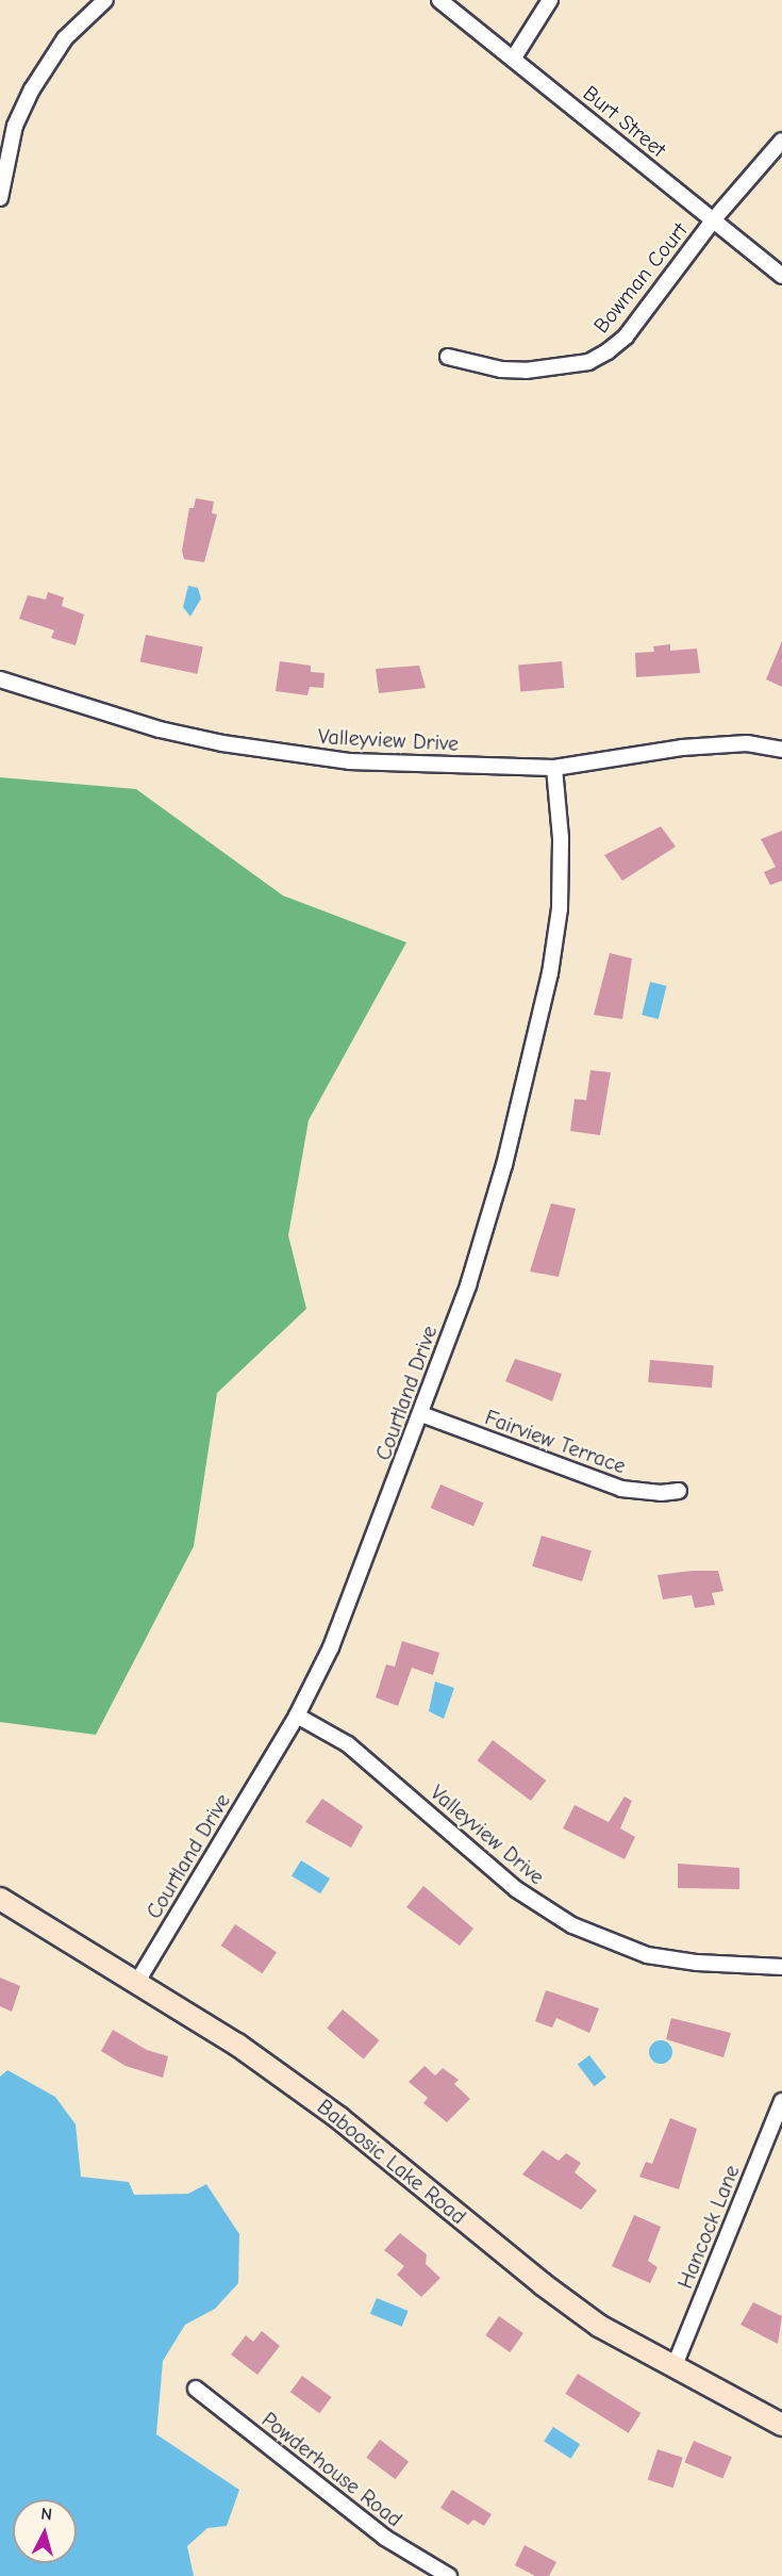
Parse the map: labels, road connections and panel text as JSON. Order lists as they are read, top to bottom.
{
  "streets": {
    "street": [
      "Burt Street",
      "Bowman Court",
      "Valleyview Drive",
      "Courtland Drive",
      "Fairview Terrace",
      "Baboosic Lake Road",
      "Hancock Lane",
      "Powderhouse Road"
    ]
  },
  "crossings": [
    ["Burt Street", "Bowman Court"],
    ["Valleyview Drive", "Courtland Drive"],
    ["Courtland Drive", "Fairview Terrace"],
    ["Courtland Drive", "Baboosic Lake Road"],
    ["Baboosic Lake Road", "Hancock Lane"]
  ],
  "north": "top"
}
